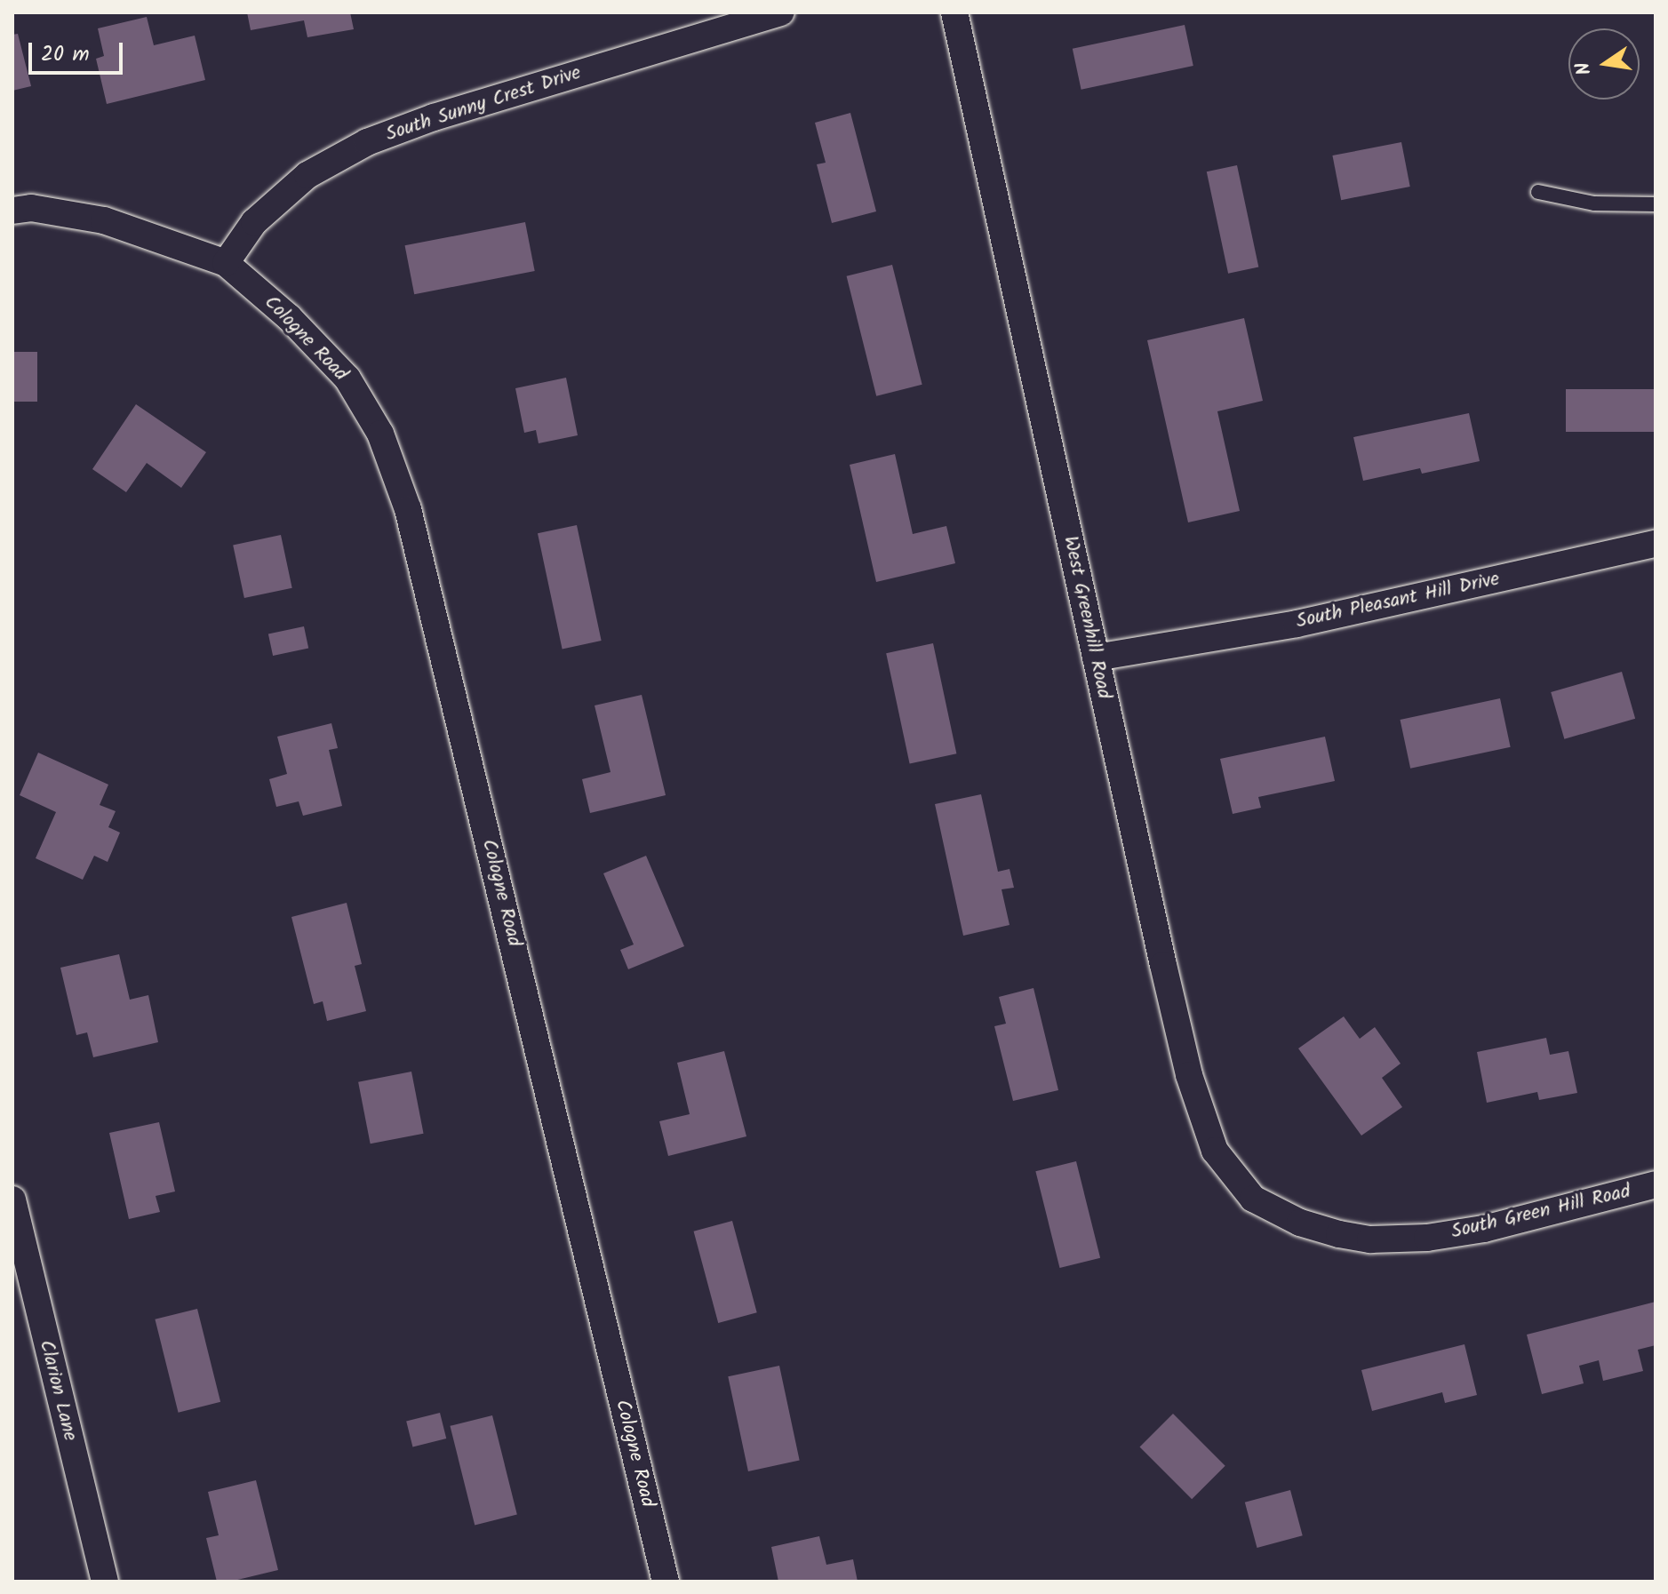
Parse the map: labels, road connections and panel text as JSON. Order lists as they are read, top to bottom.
{
  "streets": {
    "street": [
      "South Sunny Crest Drive",
      "Cologne Road",
      "South Pleasant Hill Drive",
      "West Greenhill Road",
      "South Green Hill Road",
      "Clarion Lane"
    ]
  },
  "crossings": [
    ["South Sunny Crest Drive", "Cologne Road"],
    ["South Pleasant Hill Drive", "West Greenhill Road"],
    ["West Greenhill Road", "South Green Hill Road"]
  ],
  "scale_bar": "20 m",
  "north": "left"
}
